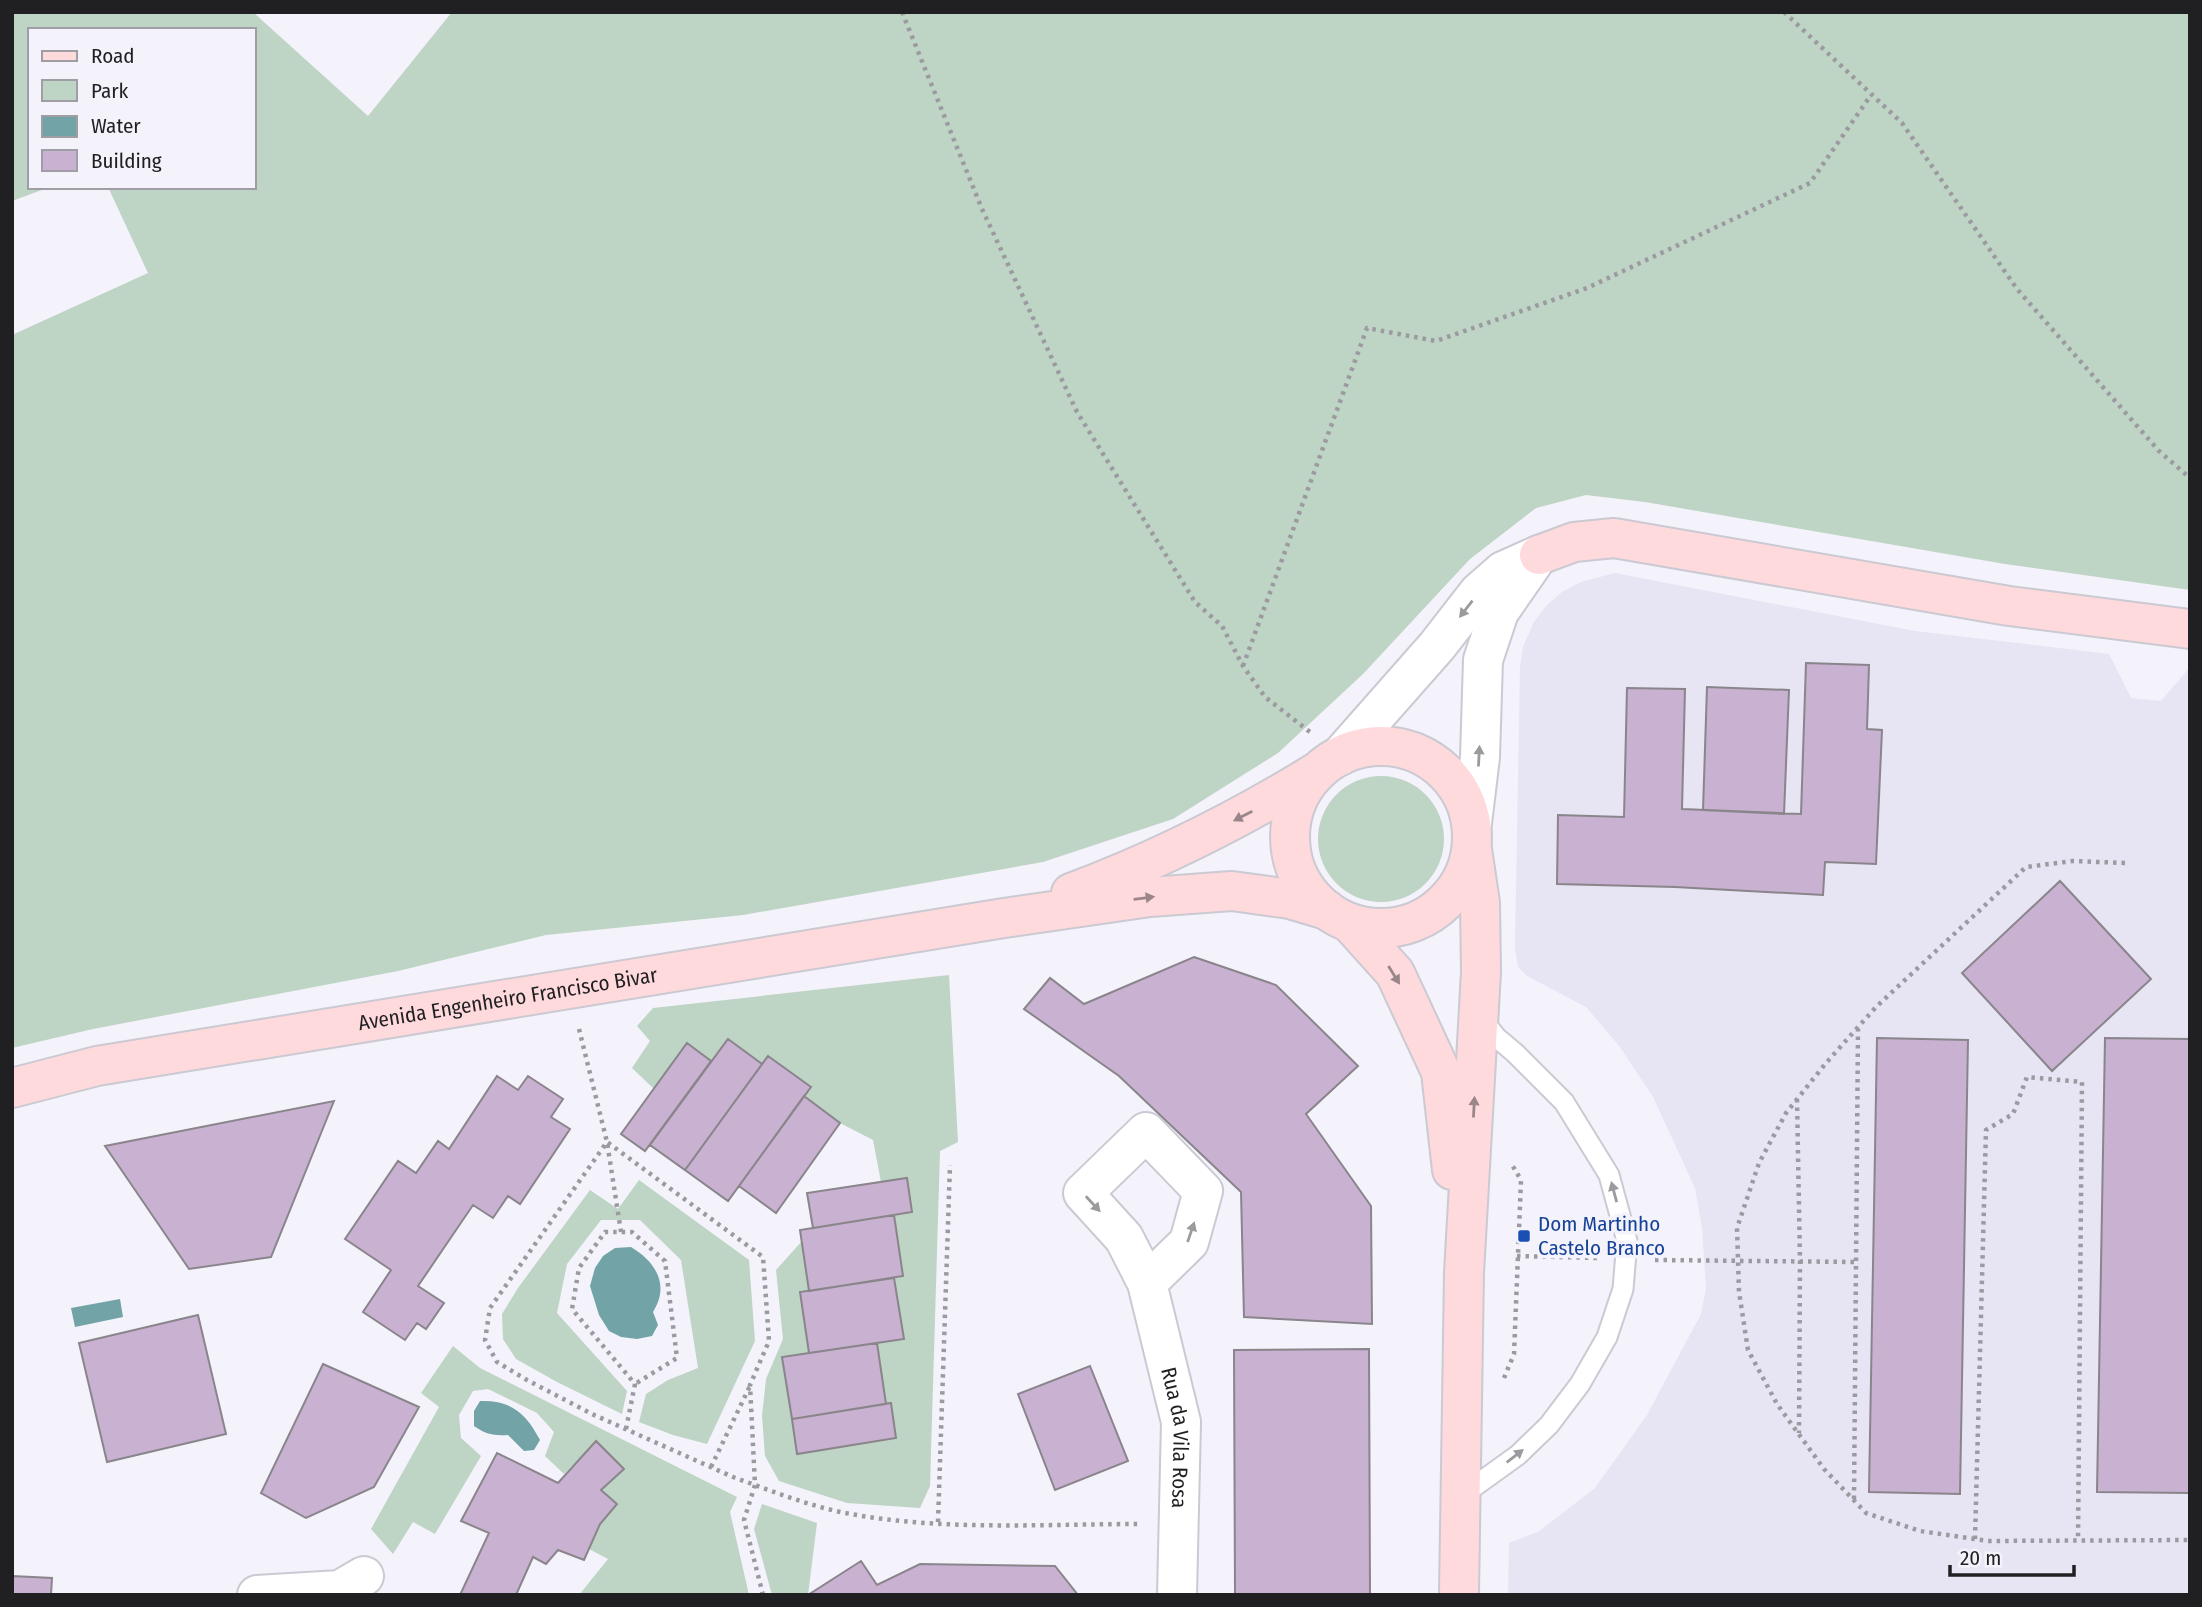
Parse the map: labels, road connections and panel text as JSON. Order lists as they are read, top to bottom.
{
  "streets": {
    "street": ["Avenida Engenheiro Francisco Bivar", "Rua da Vila Rosa"]
  },
  "places": {
    "transit": ["Dom Martinho Castelo Branco"]
  },
  "legend": [
    "Road",
    "Park",
    "Water",
    "Building"
  ],
  "scale_bar": "20 m"
}
